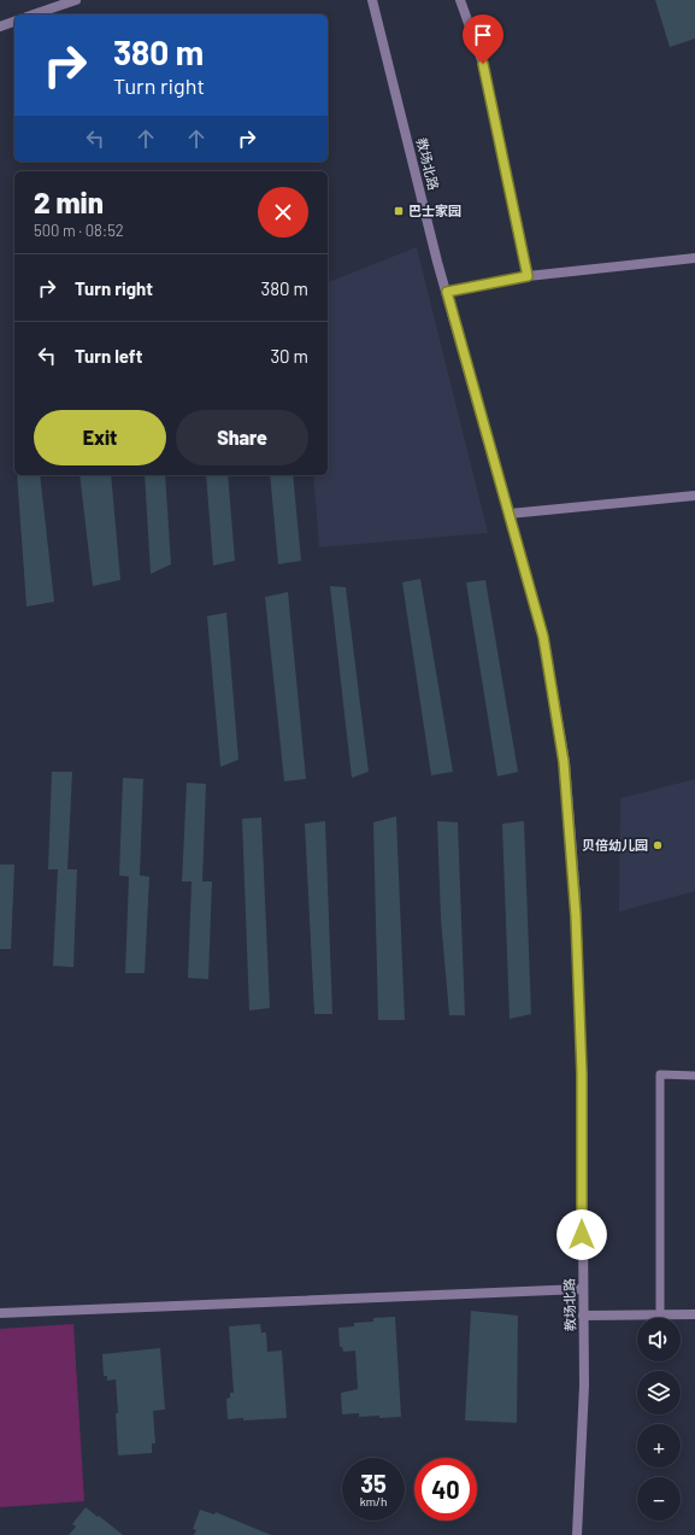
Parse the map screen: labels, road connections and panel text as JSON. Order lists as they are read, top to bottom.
{
  "streets": {
    "street": ["教场北路"]
  },
  "places": {
    "transit": ["巴士家园"],
    "other": ["贝倍幼儿园"]
  },
  "page": {
    "turn": ["380 m", "Turn right"],
    "heading": ["2 min", "500 m · 08:52"],
    "list": [
      {
        "name": "Turn right",
        "value": "380 m"
      },
      {
        "name": "Turn left",
        "value": "30 m"
      }
    ],
    "buttons": ["Exit", "Share"],
    "map_buttons": ["+", "−"],
    "speed": "35 km/h",
    "limit": "40"
  }
}
